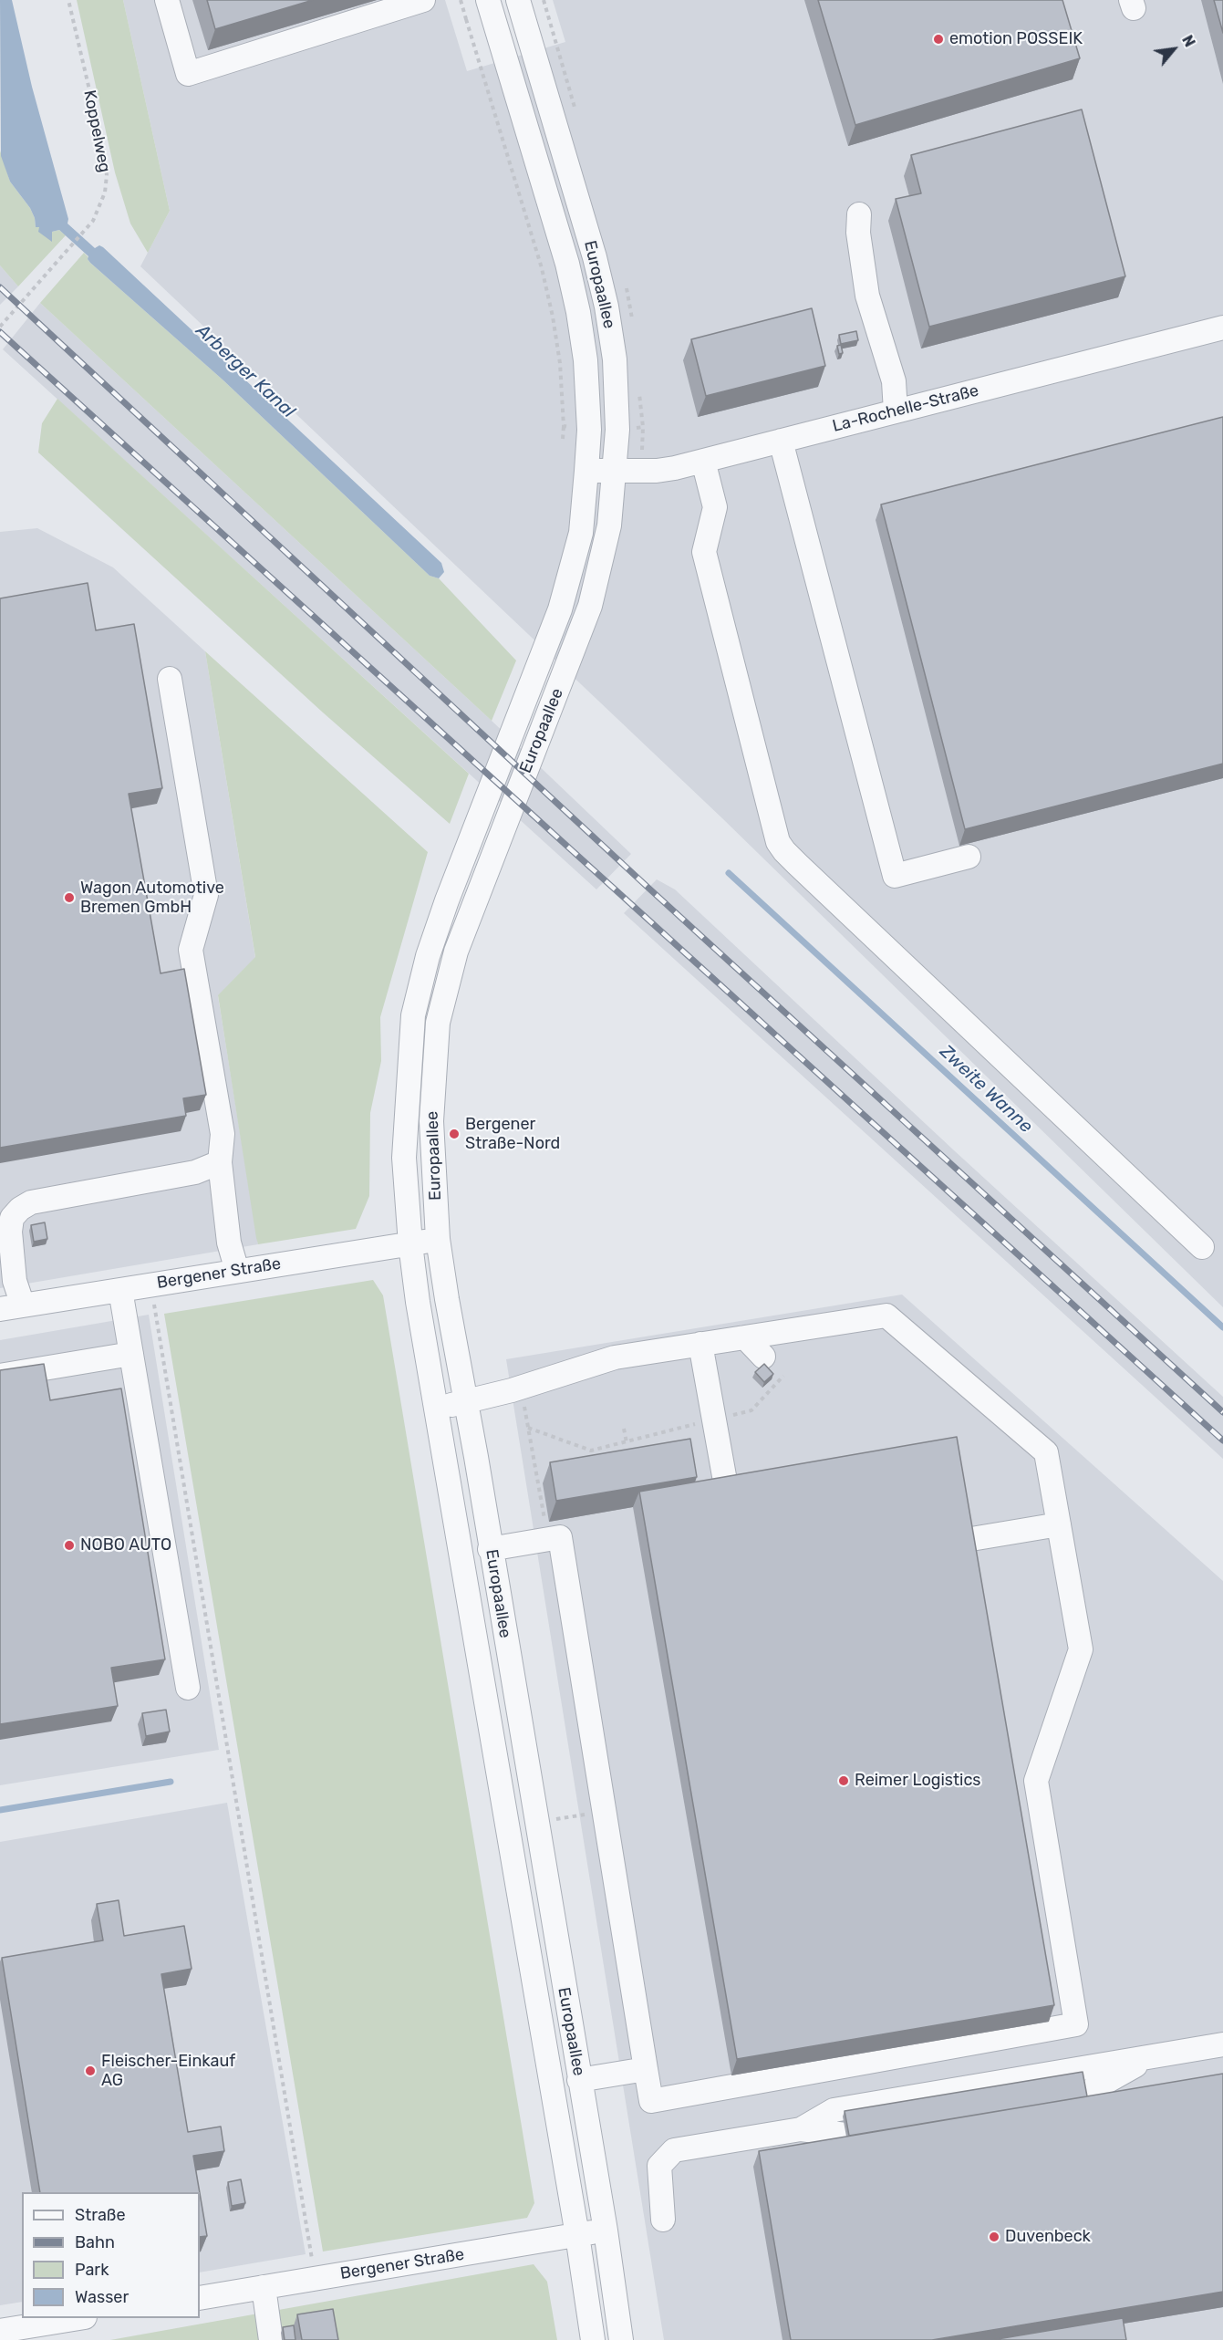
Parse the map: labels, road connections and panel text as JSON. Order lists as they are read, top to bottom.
{
  "streets": {
    "street": ["Europaallee", "La-Rochelle-Straße", "Bergener Straße"],
    "path": ["Koppelweg"]
  },
  "crossings": [
    ["Europaallee", "La-Rochelle-Straße"],
    ["Europaallee", "Bergener Straße"]
  ],
  "water": ["Arberger Kanal", "Zweite Wanne"],
  "places": [
    "emotion POSSEIK",
    "Wagon Automotive Bremen GmbH",
    "Bergener Straße-Nord",
    "NOBO AUTO",
    "Reimer Logistics",
    "Fleischer-Einkauf AG",
    "Duvenbeck"
  ],
  "legend": [
    "Straße",
    "Bahn",
    "Park",
    "Wasser"
  ],
  "north": "top right"
}
